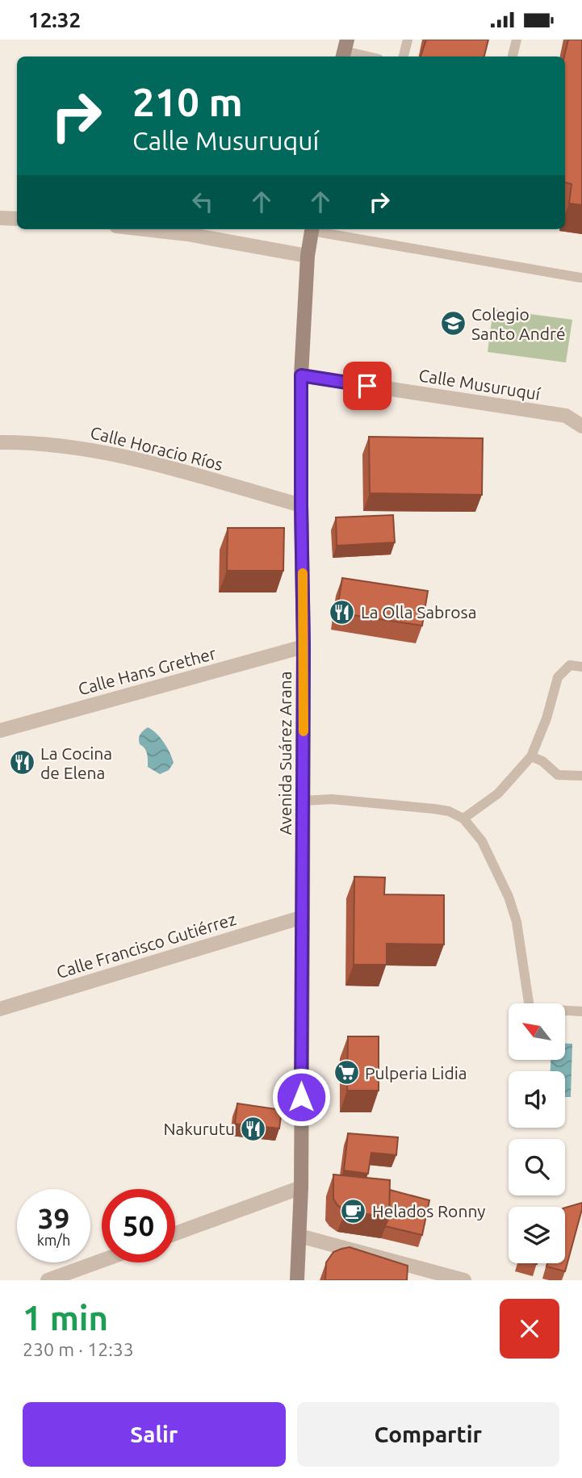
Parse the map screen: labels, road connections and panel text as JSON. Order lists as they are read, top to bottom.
{
  "streets": {
    "main road": ["Avenida Suárez Arana"],
    "street": [
      "Calle Musuruquí",
      "Calle Horacio Ríos",
      "Calle Hans Grether",
      "Calle Francisco Gutiérrez"
    ]
  },
  "crossings": [
    ["Calle Musuruquí", "Avenida Suárez Arana"],
    ["Calle Horacio Ríos", "Avenida Suárez Arana"],
    ["Calle Hans Grether", "Avenida Suárez Arana"],
    ["Avenida Suárez Arana", "Calle Francisco Gutiérrez"]
  ],
  "places": {
    "school or university": ["Colegio Santo André"],
    "restaurant": ["La Olla Sabrosa", "La Cocina de Elena", "Nakurutu"],
    "supermarket": ["Pulperia Lidia"],
    "cafe": ["Helados Ronny"]
  },
  "north": "top left",
  "page": {
    "status": "12:32",
    "turn": ["210 m", "Calle Musuruquí"],
    "speed": "39 km/h",
    "limit": "50",
    "heading": ["1 min", "230 m · 12:33"],
    "buttons": ["Salir", "Compartir"]
  }
}
